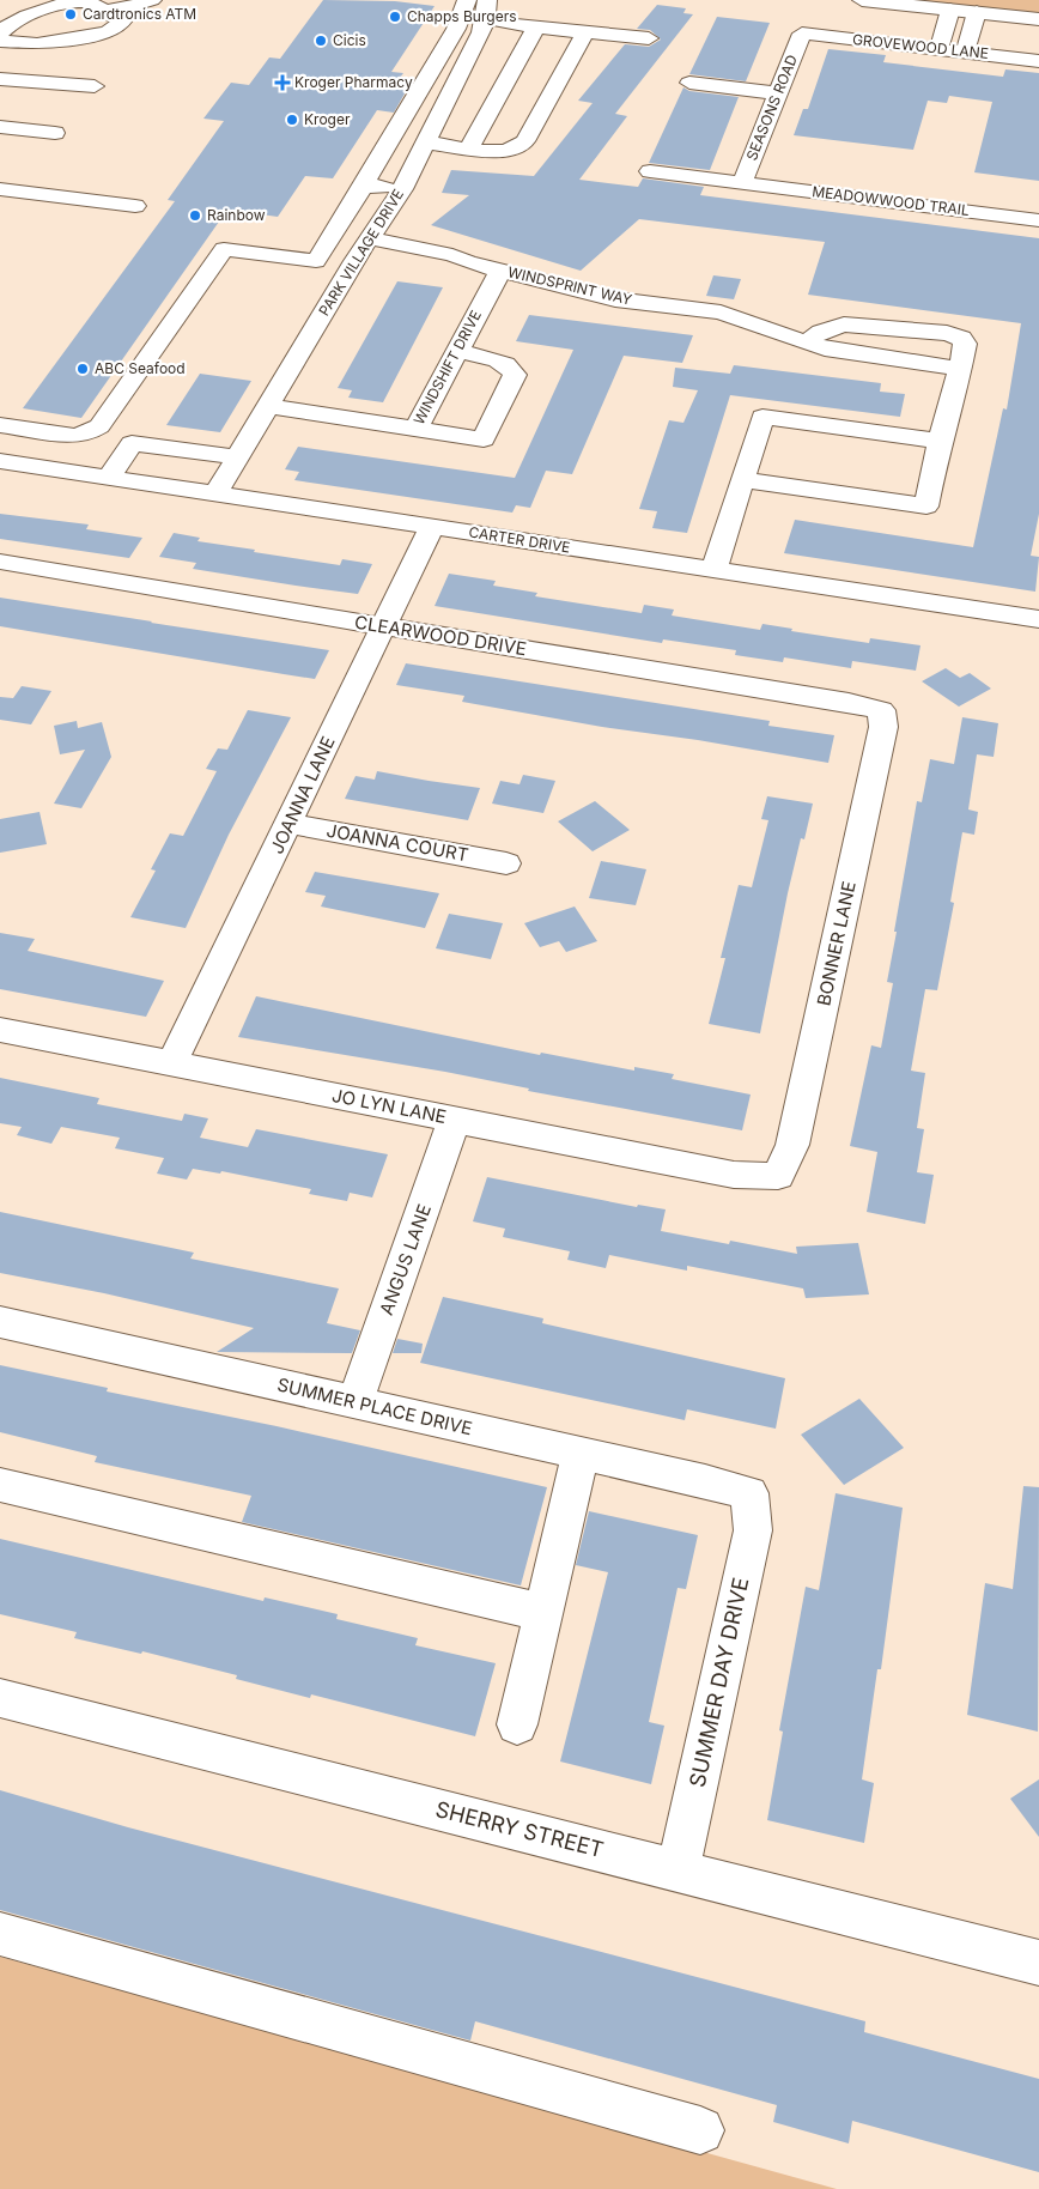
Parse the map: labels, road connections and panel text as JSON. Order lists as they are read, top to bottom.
{
  "streets": {
    "street": [
      "GROVEWOOD LANE",
      "SEASONS ROAD",
      "MEADOWWOOD TRAIL",
      "PARK VILLAGE DRIVE",
      "WINDSPRINT WAY",
      "WINDSHIFT DRIVE",
      "CARTER DRIVE",
      "CLEARWOOD DRIVE",
      "JOANNA LANE",
      "JOANNA COURT",
      "BONNER LANE",
      "JO LYN LANE",
      "ANGUS LANE",
      "SUMMER PLACE DRIVE",
      "SUMMER DAY DRIVE",
      "SHERRY STREET"
    ]
  },
  "crossings": [
    ["GROVEWOOD LANE", "SEASONS ROAD"],
    ["SEASONS ROAD", "MEADOWWOOD TRAIL"],
    ["PARK VILLAGE DRIVE", "WINDSPRINT WAY"],
    ["PARK VILLAGE DRIVE", "WINDSHIFT DRIVE"],
    ["PARK VILLAGE DRIVE", "CARTER DRIVE"],
    ["WINDSPRINT WAY", "WINDSHIFT DRIVE"],
    ["CARTER DRIVE", "JOANNA LANE"],
    ["CLEARWOOD DRIVE", "JOANNA LANE"],
    ["CLEARWOOD DRIVE", "BONNER LANE"],
    ["JOANNA LANE", "JOANNA COURT"],
    ["JOANNA LANE", "JO LYN LANE"],
    ["BONNER LANE", "JO LYN LANE"],
    ["JO LYN LANE", "ANGUS LANE"],
    ["ANGUS LANE", "SUMMER PLACE DRIVE"],
    ["SUMMER PLACE DRIVE", "SUMMER DAY DRIVE"],
    ["SUMMER DAY DRIVE", "SHERRY STREET"]
  ],
  "places": {
    "other": [
      "Cardtronics ATM",
      "Chapps Burgers",
      "Cicis",
      "Kroger",
      "Rainbow",
      "ABC Seafood"
    ],
    "health": ["Kroger Pharmacy"]
  }
}
